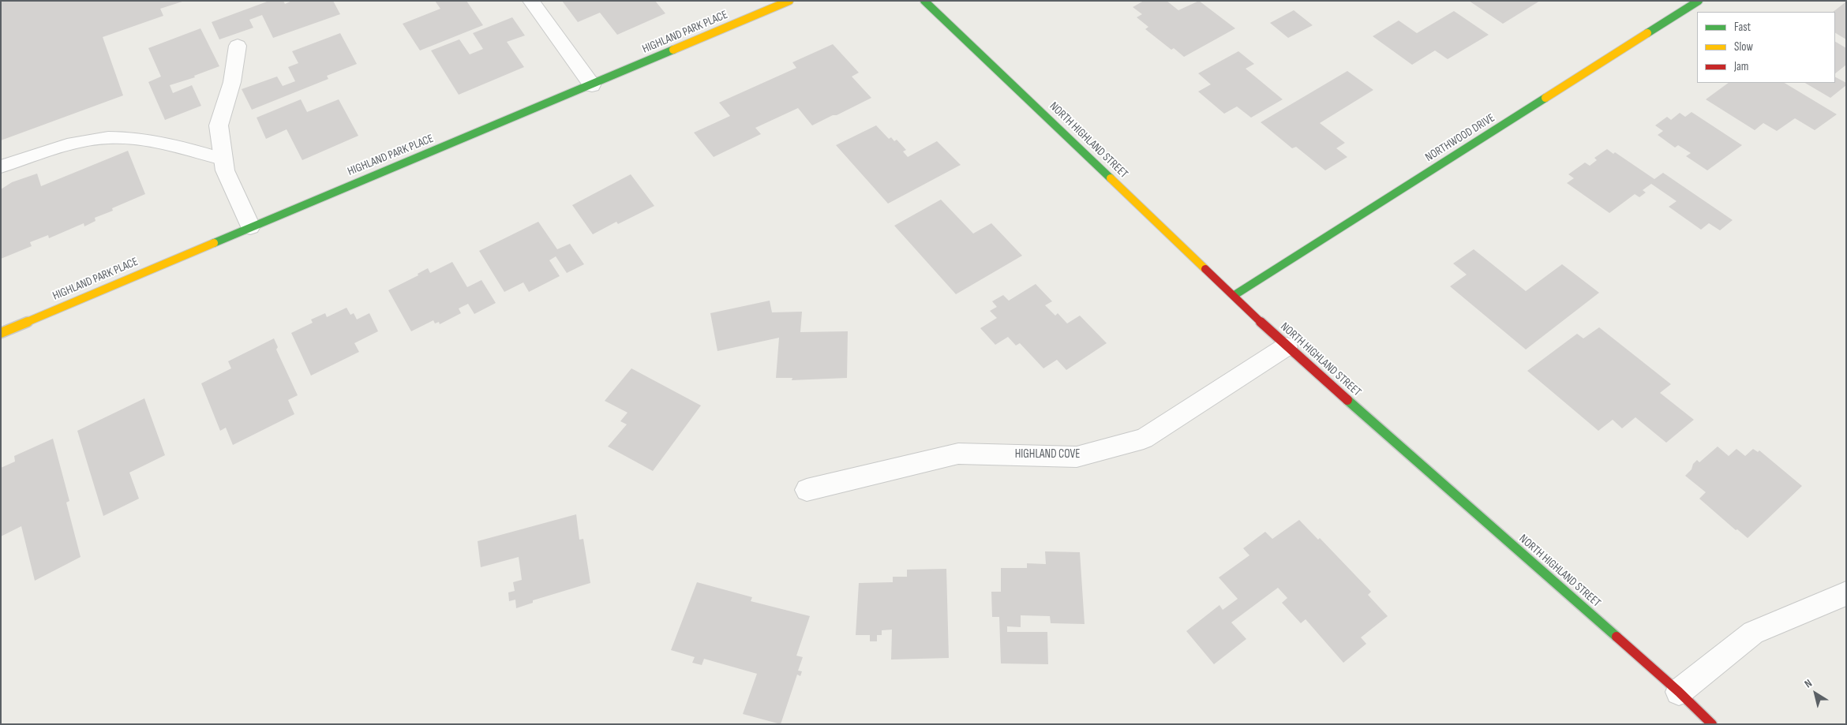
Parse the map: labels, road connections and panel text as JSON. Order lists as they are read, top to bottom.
{
  "streets": {
    "street": [
      "HIGHLAND PARK PLACE",
      "NORTHWOOD DRIVE",
      "NORTH HIGHLAND STREET",
      "HIGHLAND COVE"
    ]
  },
  "crossings": [
    ["NORTHWOOD DRIVE", "NORTH HIGHLAND STREET"],
    ["NORTH HIGHLAND STREET", "HIGHLAND COVE"]
  ],
  "legend": ["Fast", "Slow", "Jam"],
  "north": "top left"
}
